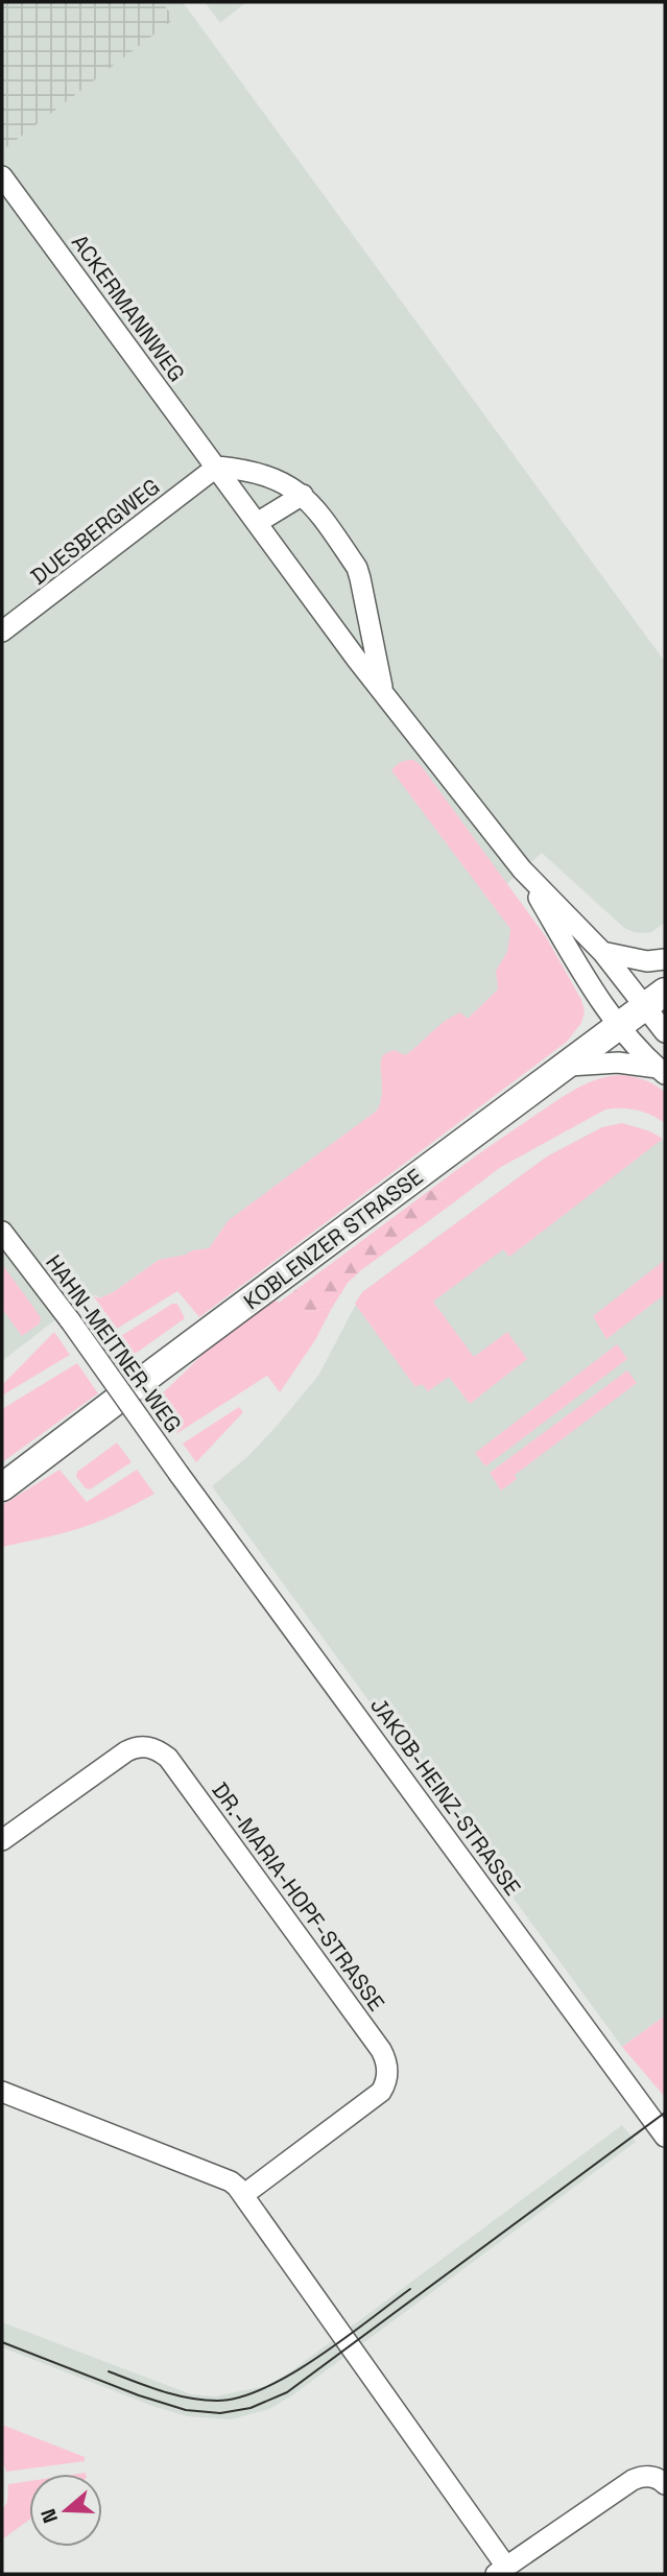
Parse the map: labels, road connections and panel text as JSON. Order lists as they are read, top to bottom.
{
  "streets": {
    "main road": ["KOBLENZER STRASSE"],
    "street": [
      "ACKERMANNWEG",
      "DUESBERGWEG",
      "HAHN-MEITNER-WEG",
      "JAKOB-HEINZ-STRASSE",
      "DR.-MARIA-HOPF-STRASSE"
    ]
  },
  "crossings": [
    ["ACKERMANNWEG", "DUESBERGWEG"],
    ["ACKERMANNWEG", "KOBLENZER STRASSE"],
    ["HAHN-MEITNER-WEG", "JAKOB-HEINZ-STRASSE"]
  ],
  "north": "left"
}
